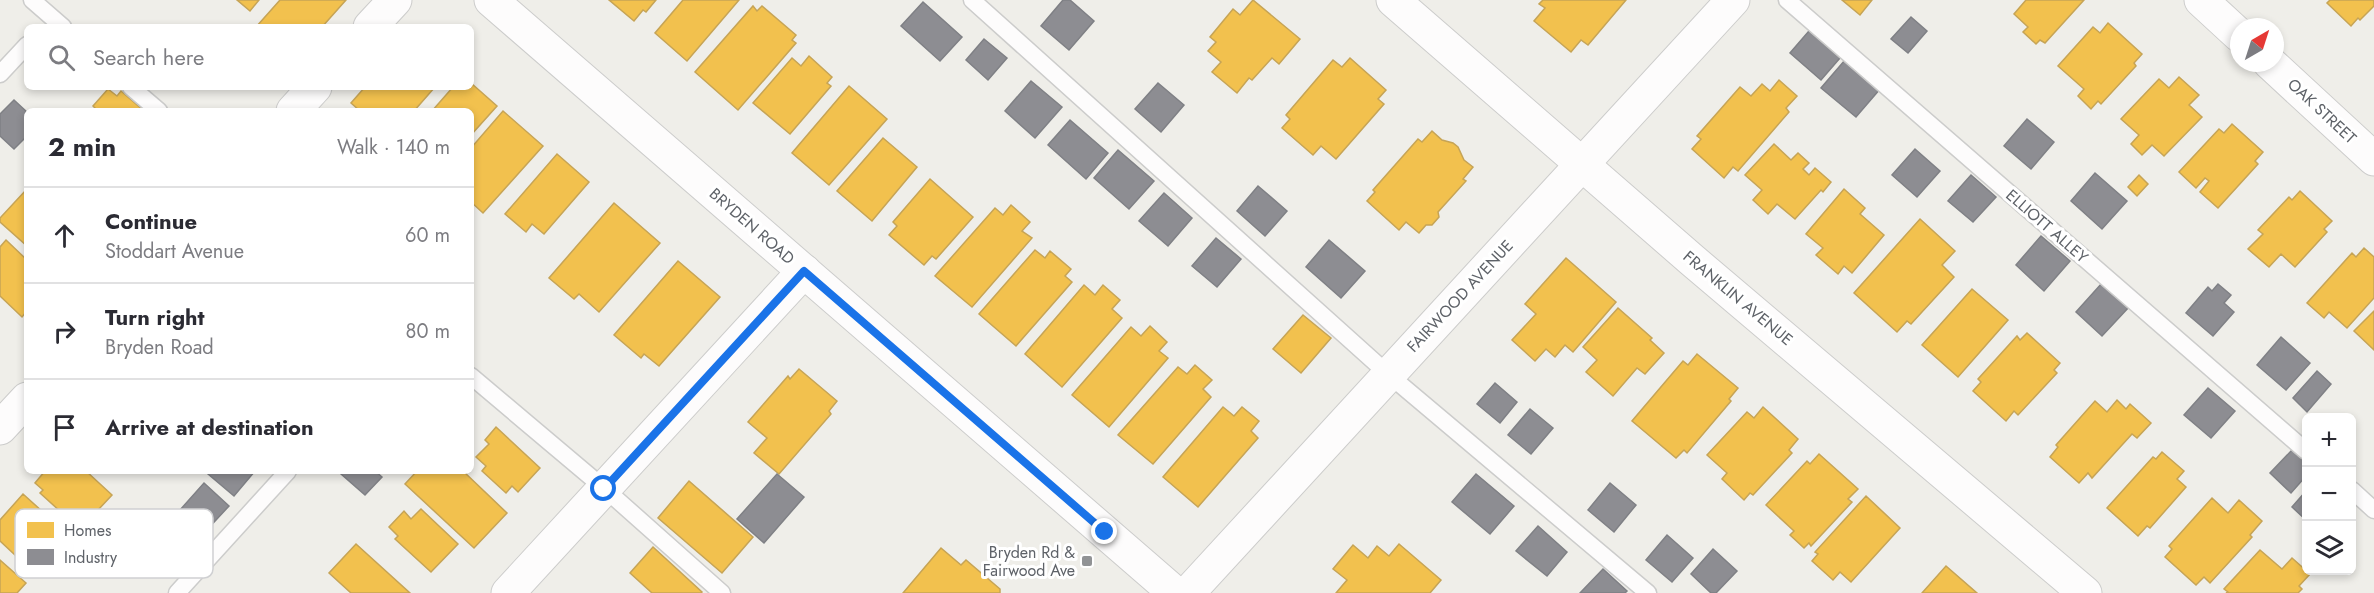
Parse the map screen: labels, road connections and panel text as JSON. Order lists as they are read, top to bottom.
{
  "streets": {
    "street": [
      "OAK STREET",
      "BRYDEN ROAD",
      "FAIRWOOD AVENUE",
      "FRANKLIN AVENUE"
    ],
    "lane": ["ELLIOTT ALLEY"]
  },
  "crossings": [
    ["FAIRWOOD AVENUE", "FRANKLIN AVENUE"]
  ],
  "places": {
    "transit": ["Bryden Rd & Fairwood Ave"]
  },
  "legend": ["Homes", "Industry"],
  "north": "top right",
  "page": {
    "search": "Search here",
    "heading": ["2 min", "Walk · 140 m"],
    "list": [
      ["Continue", "Stoddart Avenue", "60 m"],
      ["Turn right", "Bryden Road", "80 m"],
      "Arrive at destination"
    ],
    "map_buttons": ["+", "−"]
  }
}
